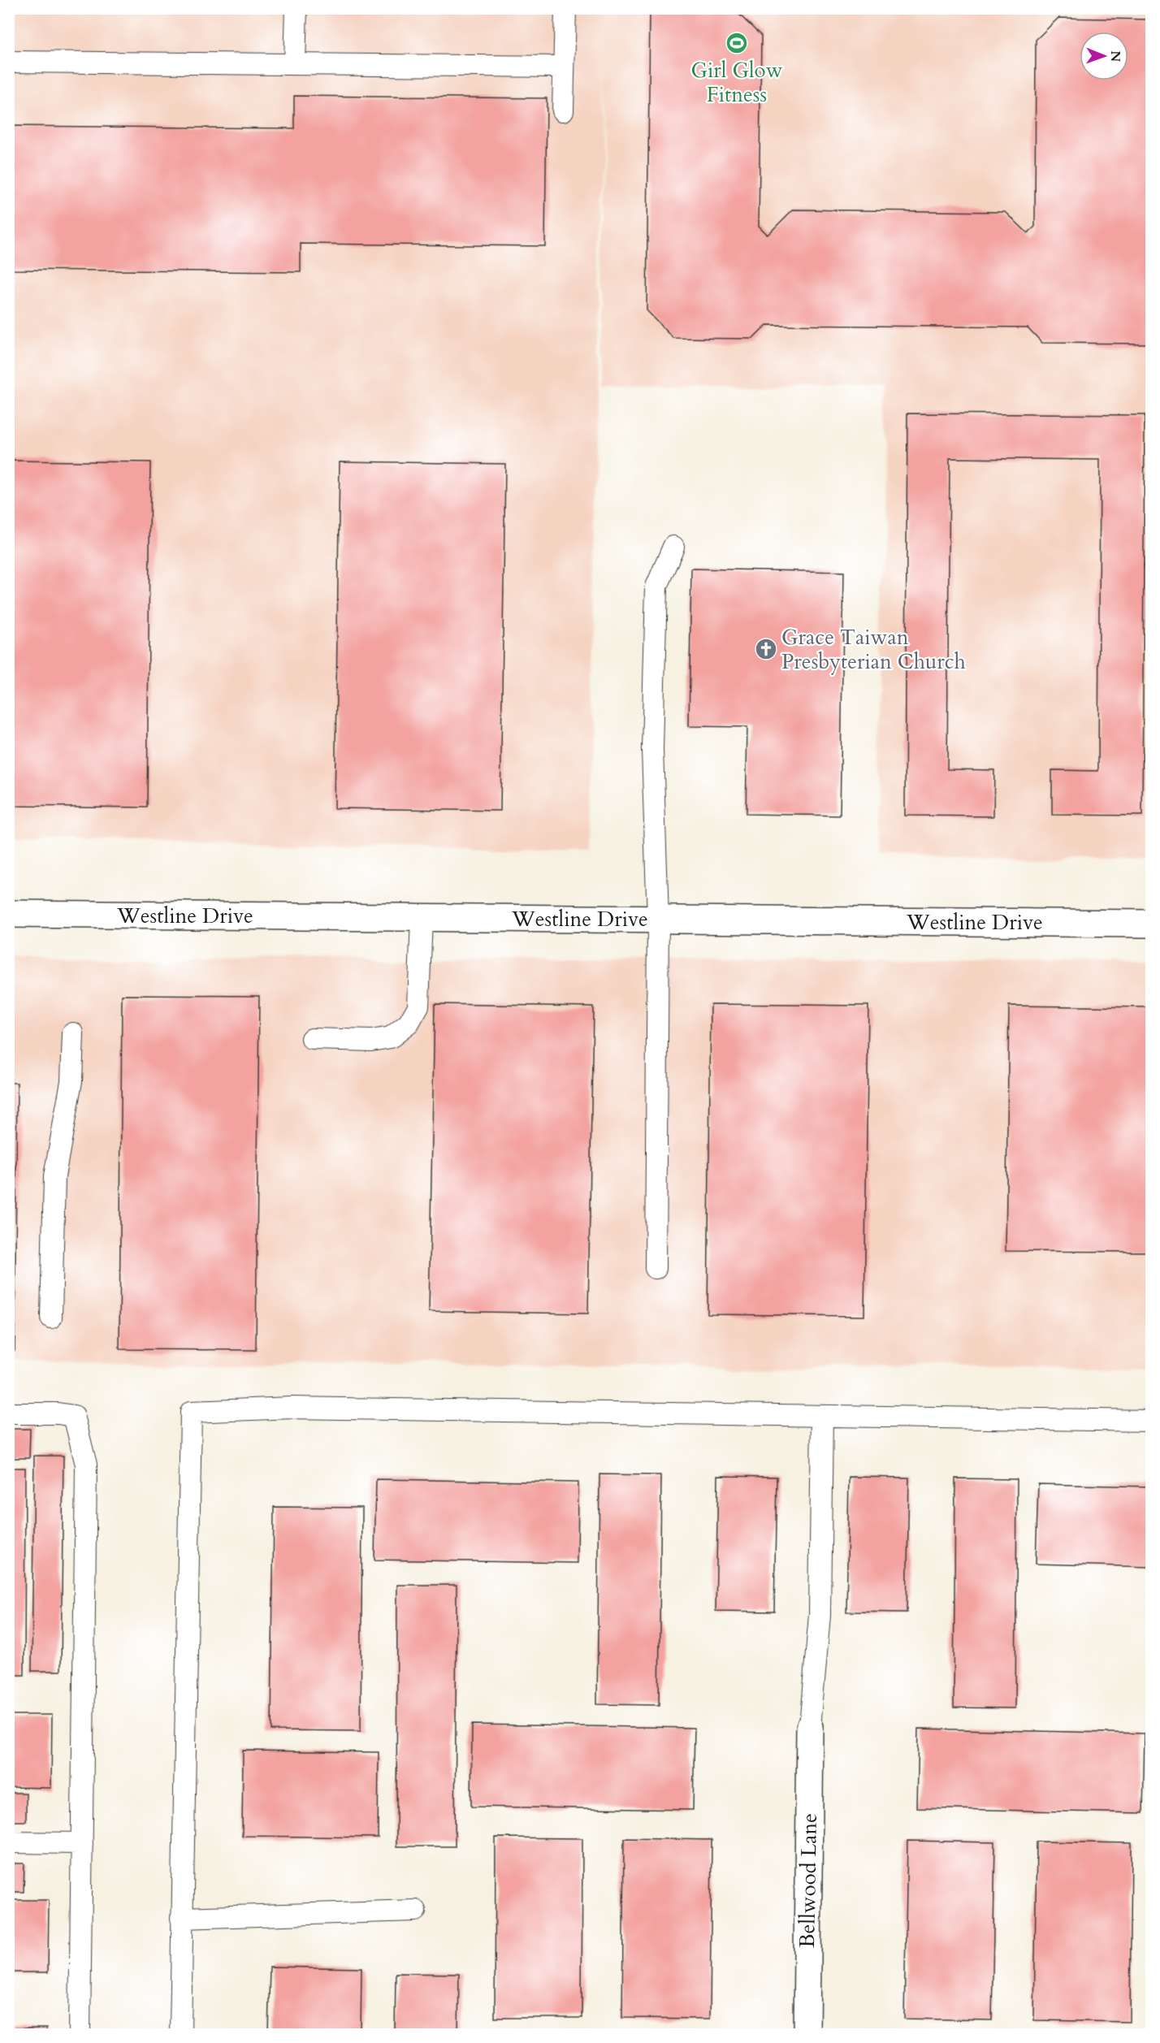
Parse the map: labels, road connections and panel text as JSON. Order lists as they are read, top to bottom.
{
  "streets": {
    "street": ["Westline Drive", "Bellwood Lane"]
  },
  "places": {
    "sports": ["Girl Glow Fitness"],
    "church": ["Grace Taiwan Presbyterian Church"]
  },
  "north": "right"
}
